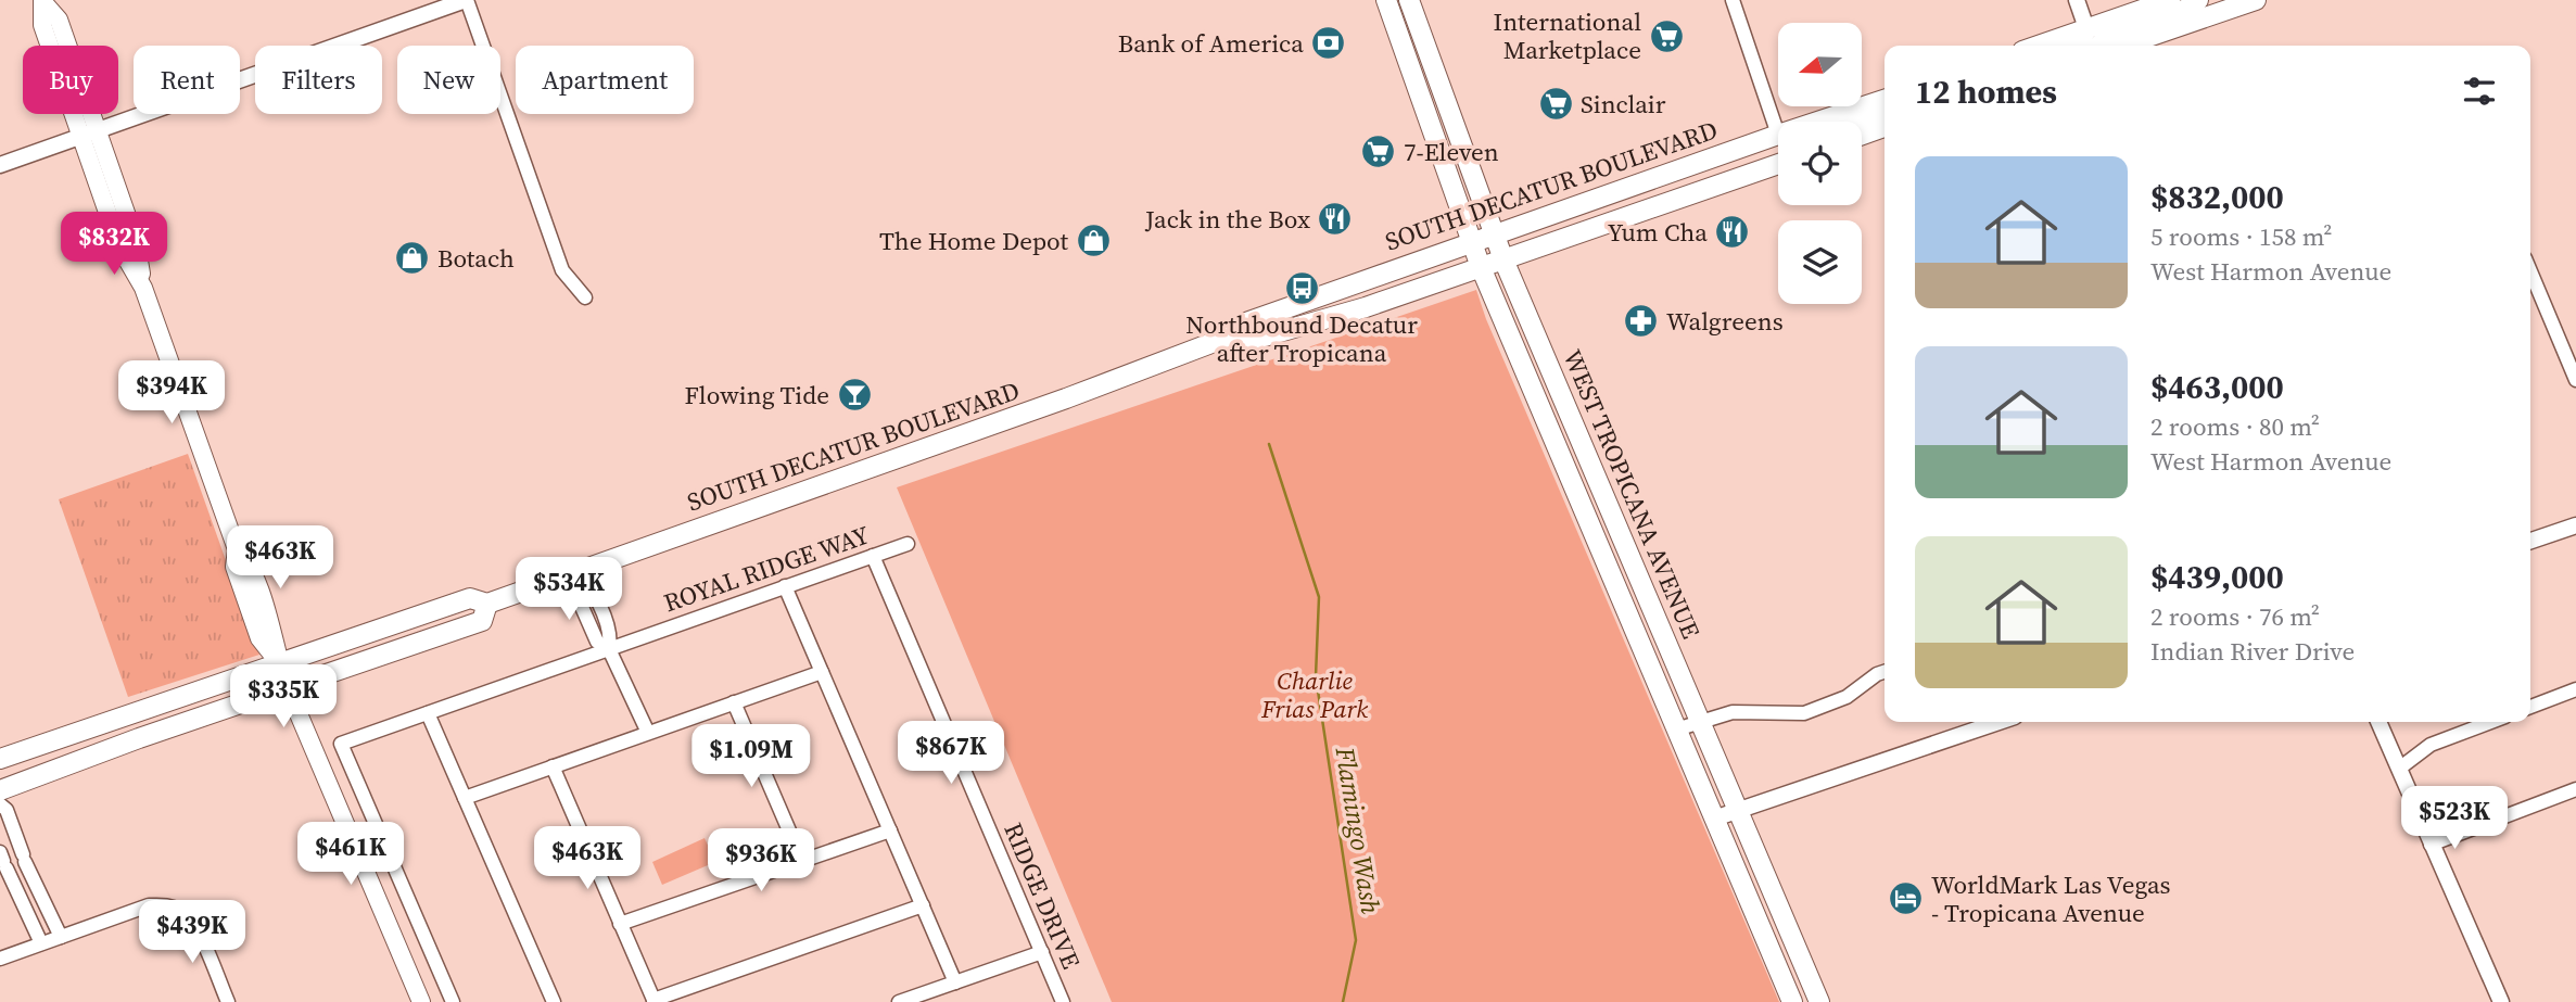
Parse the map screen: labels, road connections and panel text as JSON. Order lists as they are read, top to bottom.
{
  "streets": {
    "main road": ["SOUTH DECATUR BOULEVARD", "WEST TROPICANA AVENUE"],
    "street": ["ROYAL RIDGE WAY", "RIDGE DRIVE"]
  },
  "crossings": [
    ["SOUTH DECATUR BOULEVARD", "WEST TROPICANA AVENUE"],
    ["ROYAL RIDGE WAY", "RIDGE DRIVE"]
  ],
  "water": ["Flamingo Wash"],
  "parks": ["Charlie Frias Park"],
  "places": {
    "supermarket": ["International Marketplace", "Sinclair", "7-Eleven"],
    "bank": ["Bank of America"],
    "restaurant": ["Jack in the Box", "Yum Cha"],
    "shop": ["The Home Depot", "Botach"],
    "bus stop": ["Northbound Decatur after Tropicana"],
    "pharmacy": ["Walgreens"],
    "bar": ["Flowing Tide"],
    "hotel": ["WorldMark Las Vegas - Tropicana Avenue"]
  },
  "north": "left",
  "page": {
    "chip": [
      "Buy",
      "Rent",
      "Filters",
      "New",
      "Apartment"
    ],
    "heading": "12 homes",
    "list": [
      {
        "name": "$832,000",
        "note": "5 rooms · 158 m² · West Harmon Avenue"
      },
      {
        "name": "$463,000",
        "note": "2 rooms · 80 m² · West Harmon Avenue"
      },
      {
        "name": "$439,000",
        "note": "2 rooms · 76 m² · Indian River Drive"
      }
    ],
    "price": [
      "$832K",
      "$394K",
      "$463K",
      "$534K",
      "$335K",
      "$867K",
      "$1.09M",
      "$523K",
      "$461K",
      "$463K",
      "$936K",
      "$439K"
    ]
  }
}
